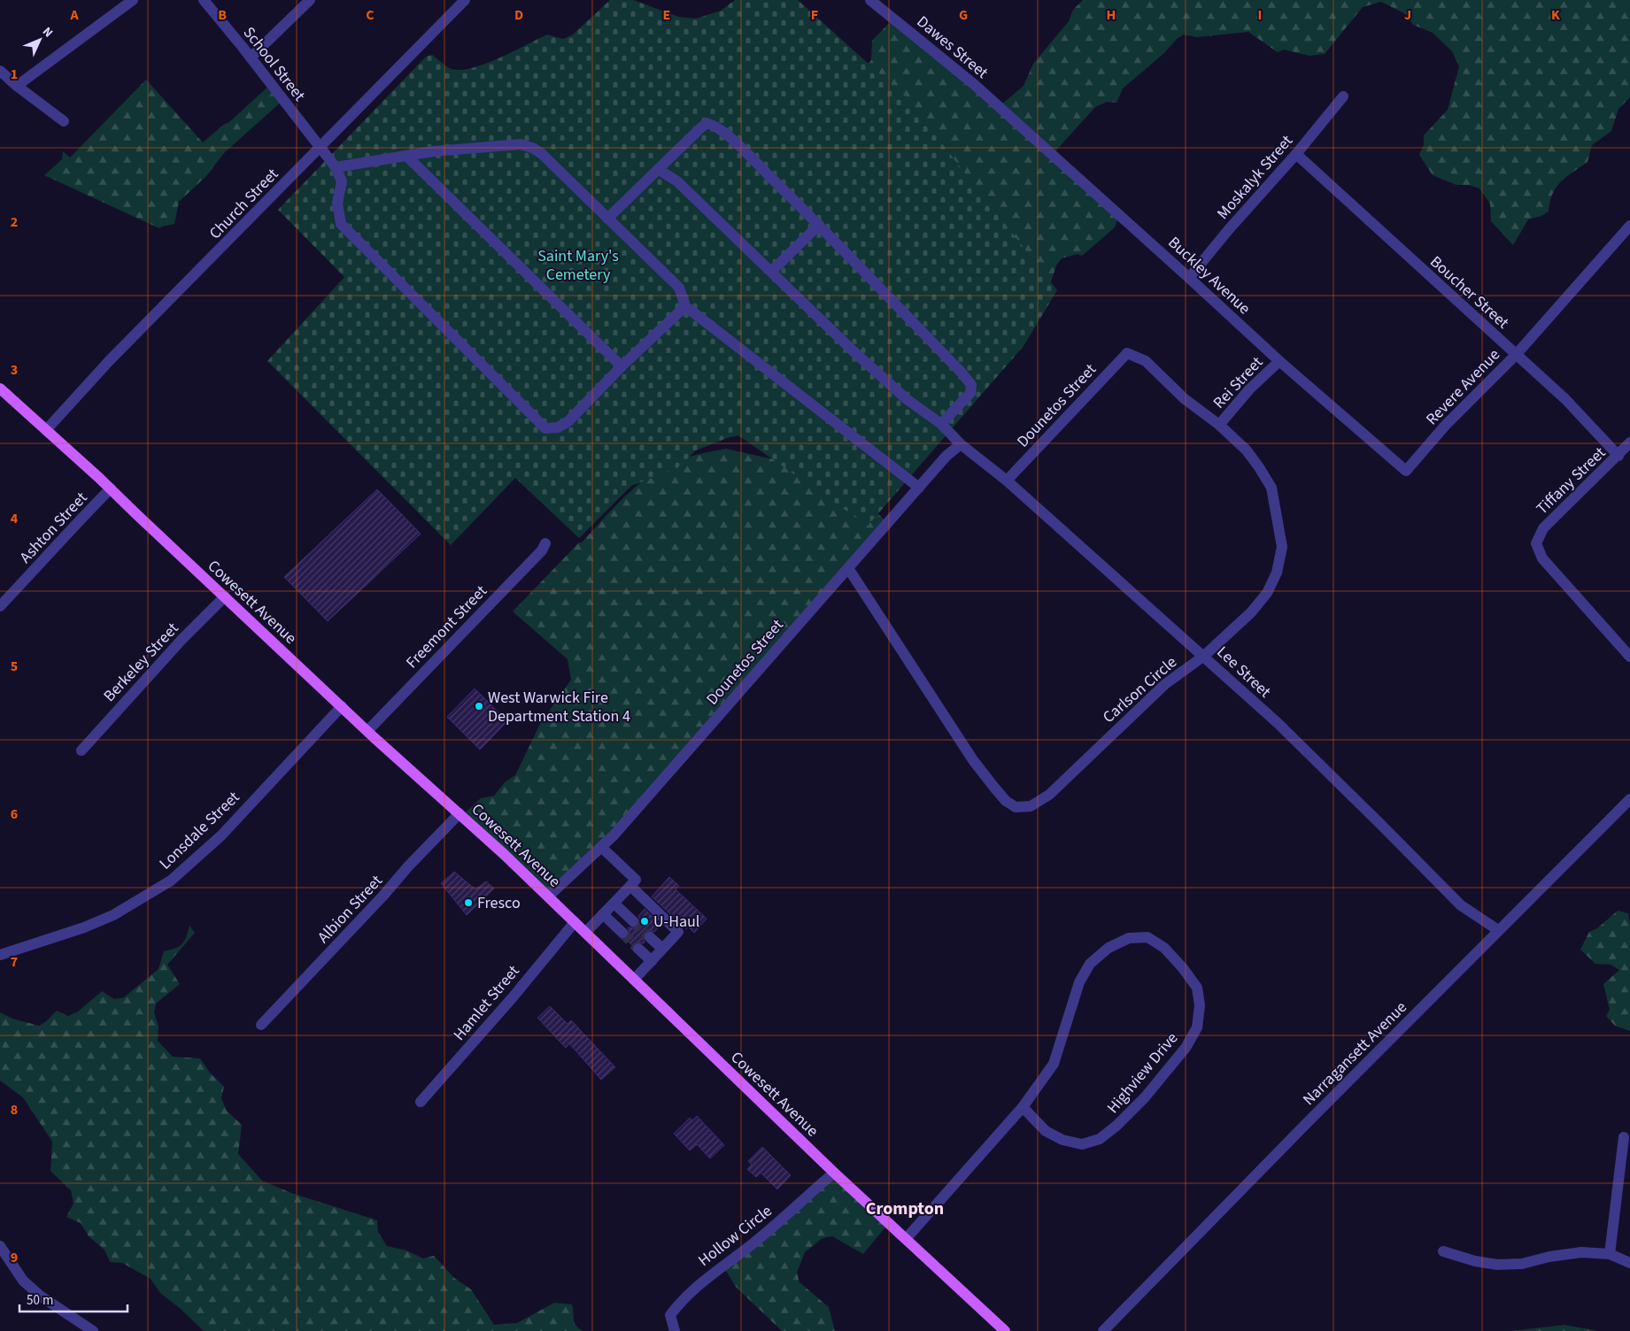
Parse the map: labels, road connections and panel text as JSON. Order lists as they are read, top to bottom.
{
  "streets": {
    "main road": ["Cowesett Avenue"],
    "street": [
      "Dawes Street",
      "School Street",
      "Moskalyk Street",
      "Church Street",
      "Buckley Avenue",
      "Boucher Street",
      "Rei Street",
      "Revere Avenue",
      "Dounetos Street",
      "Tiffany Street",
      "Ashton Street",
      "Freemont Street",
      "Berkeley Street",
      "Lee Street",
      "Carlson Circle",
      "Lonsdale Street",
      "Albion Street",
      "Hamlet Street",
      "Narragansett Avenue",
      "Highview Drive",
      "Hollow Circle"
    ]
  },
  "crossings": [
    ["Dawes Street", "Buckley Avenue"],
    ["School Street", "Church Street"],
    ["Moskalyk Street", "Buckley Avenue"],
    ["Moskalyk Street", "Boucher Street"],
    ["Church Street", "Cowesett Avenue"],
    ["Buckley Avenue", "Rei Street"],
    ["Buckley Avenue", "Revere Avenue"],
    ["Boucher Street", "Revere Avenue"],
    ["Boucher Street", "Tiffany Street"],
    ["Rei Street", "Carlson Circle"],
    ["Dounetos Street", "Cowesett Avenue"],
    ["Dounetos Street", "Lee Street"],
    ["Dounetos Street", "Carlson Circle"],
    ["Ashton Street", "Cowesett Avenue"],
    ["Cowesett Avenue", "Freemont Street"],
    ["Cowesett Avenue", "Berkeley Street"],
    ["Cowesett Avenue", "Lonsdale Street"],
    ["Cowesett Avenue", "Albion Street"],
    ["Cowesett Avenue", "Hamlet Street"],
    ["Cowesett Avenue", "Highview Drive"],
    ["Cowesett Avenue", "Hollow Circle"],
    ["Lee Street", "Carlson Circle"],
    ["Lee Street", "Narragansett Avenue"]
  ],
  "districts": ["Crompton"],
  "parks": ["Saint Mary's Cemetery"],
  "places": ["West Warwick Fire Department Station 4", "Fresco", "U-Haul"],
  "scale_bar": "50 m",
  "north": "top right",
  "grid": {
    "columns": [
      "A",
      "B",
      "C",
      "D",
      "E",
      "F",
      "G",
      "H",
      "I",
      "J",
      "K"
    ],
    "rows": [
      "1",
      "2",
      "3",
      "4",
      "5",
      "6",
      "7",
      "8",
      "9"
    ]
  }
}
